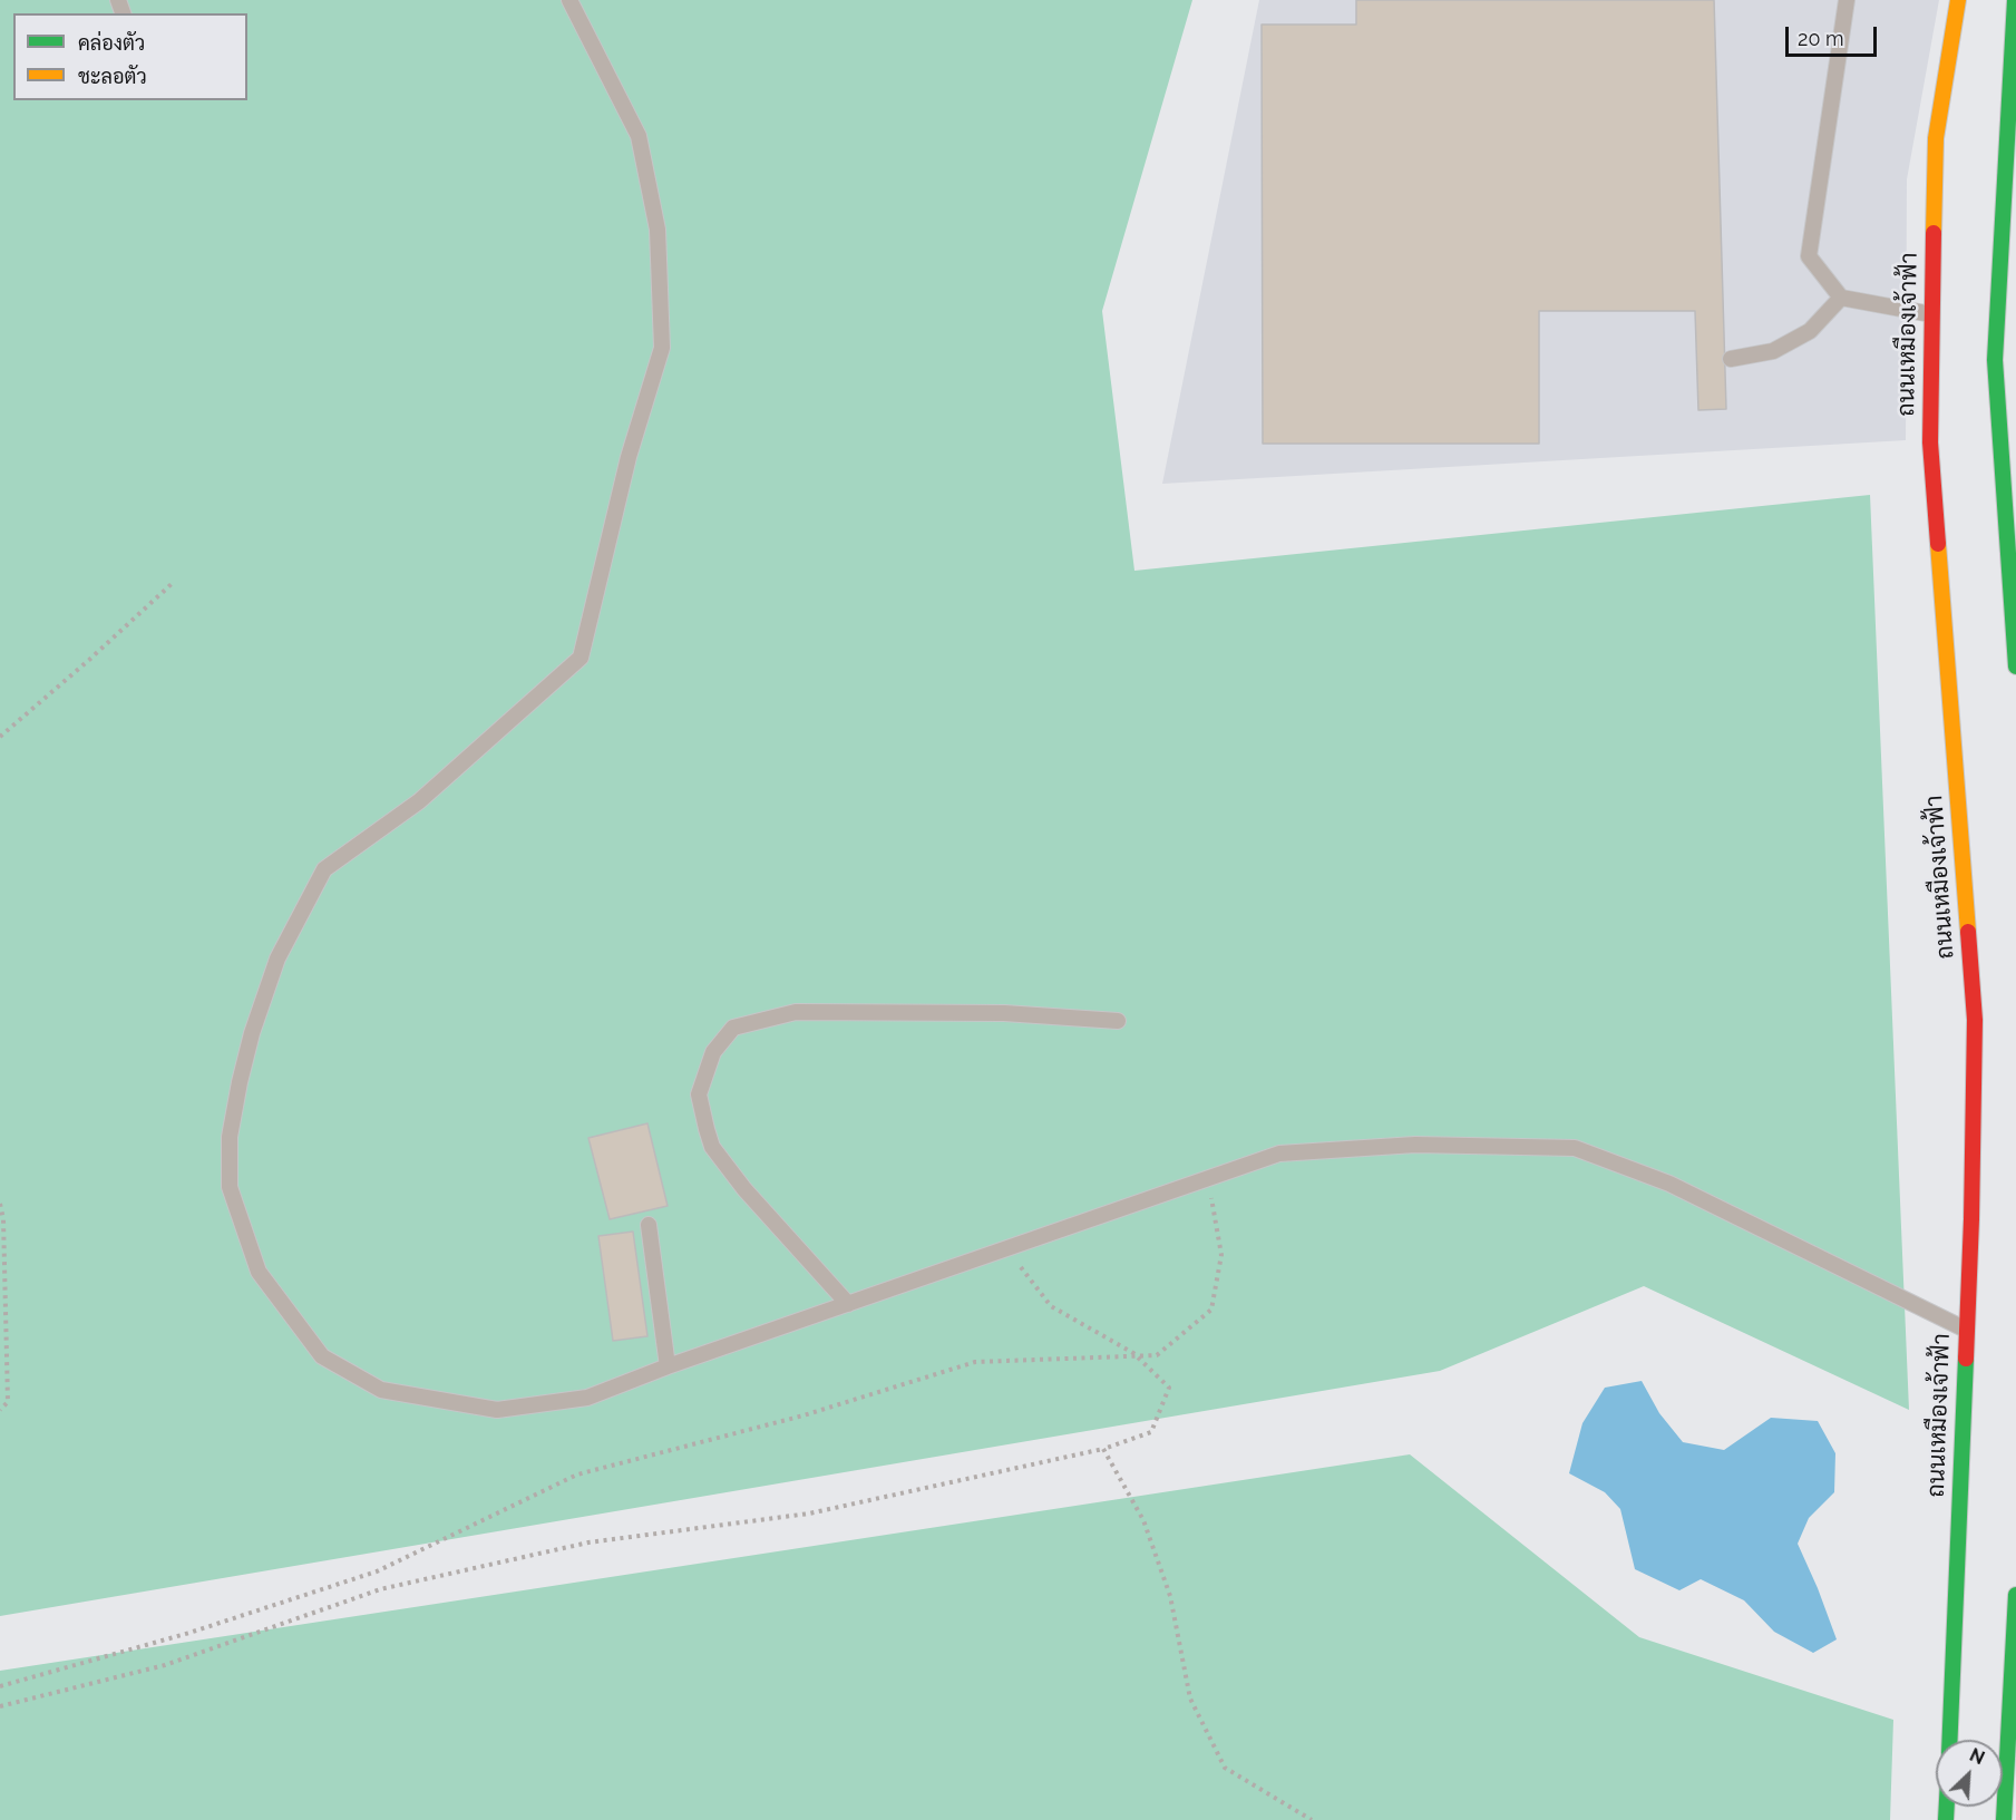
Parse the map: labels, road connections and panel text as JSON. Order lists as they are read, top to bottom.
{
  "streets": {
    "street": ["ถนนเหมืองเจ้าฟ้า"]
  },
  "legend": ["คล่องตัว", "ชะลอตัว"],
  "scale_bar": "20 m",
  "north": "top right"
}
